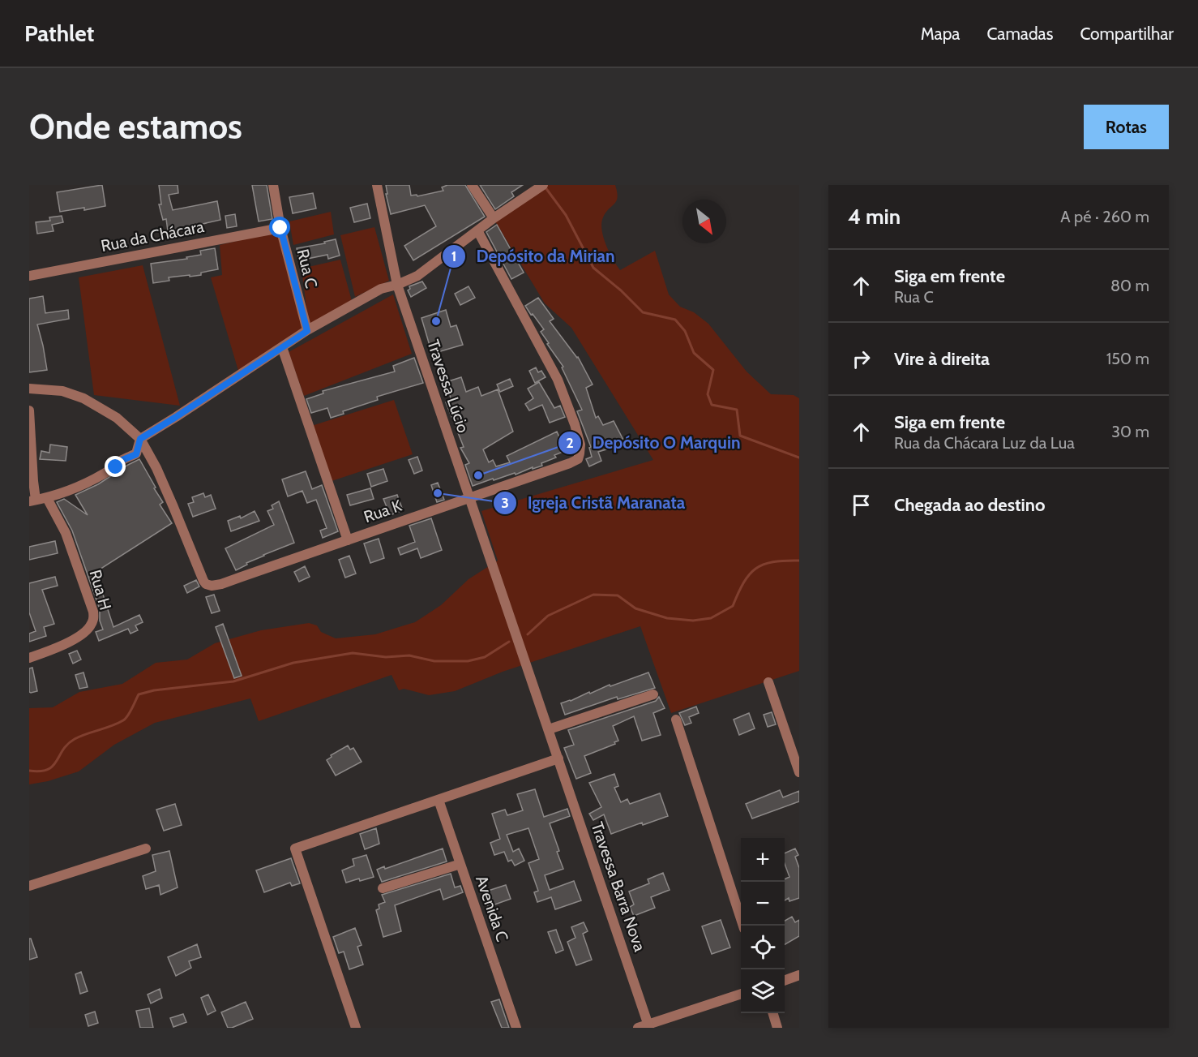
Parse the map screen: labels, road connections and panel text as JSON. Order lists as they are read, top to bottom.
{
  "streets": {
    "street": [
      "Rua da Chácara",
      "Rua C",
      "Travessa Lúcio",
      "Rua K",
      "Rua H",
      "Travessa Barra Nova",
      "Avenida C"
    ]
  },
  "crossings": [
    ["Rua da Chácara", "Rua C"],
    ["Travessa Lúcio", "Rua K"],
    ["Travessa Lúcio", "Travessa Barra Nova"]
  ],
  "places": ["Depósito da Mirian", "Depósito O Marquin", "Igreja Cristã Maranata"],
  "north": "bottom right",
  "page": {
    "header": "Pathlet",
    "nav": ["Mapa", "Camadas", "Compartilhar"],
    "buttons": "Rotas",
    "title": "Onde estamos",
    "heading": ["4 min", "A pé · 260 m"],
    "list": [
      ["Siga em frente", "Rua C", "80 m"],
      ["Vire à direita", "150 m"],
      ["Siga em frente", "Rua da Chácara Luz da Lua", "30 m"],
      "Chegada ao destino"
    ],
    "map_buttons": ["+", "−"]
  }
}
